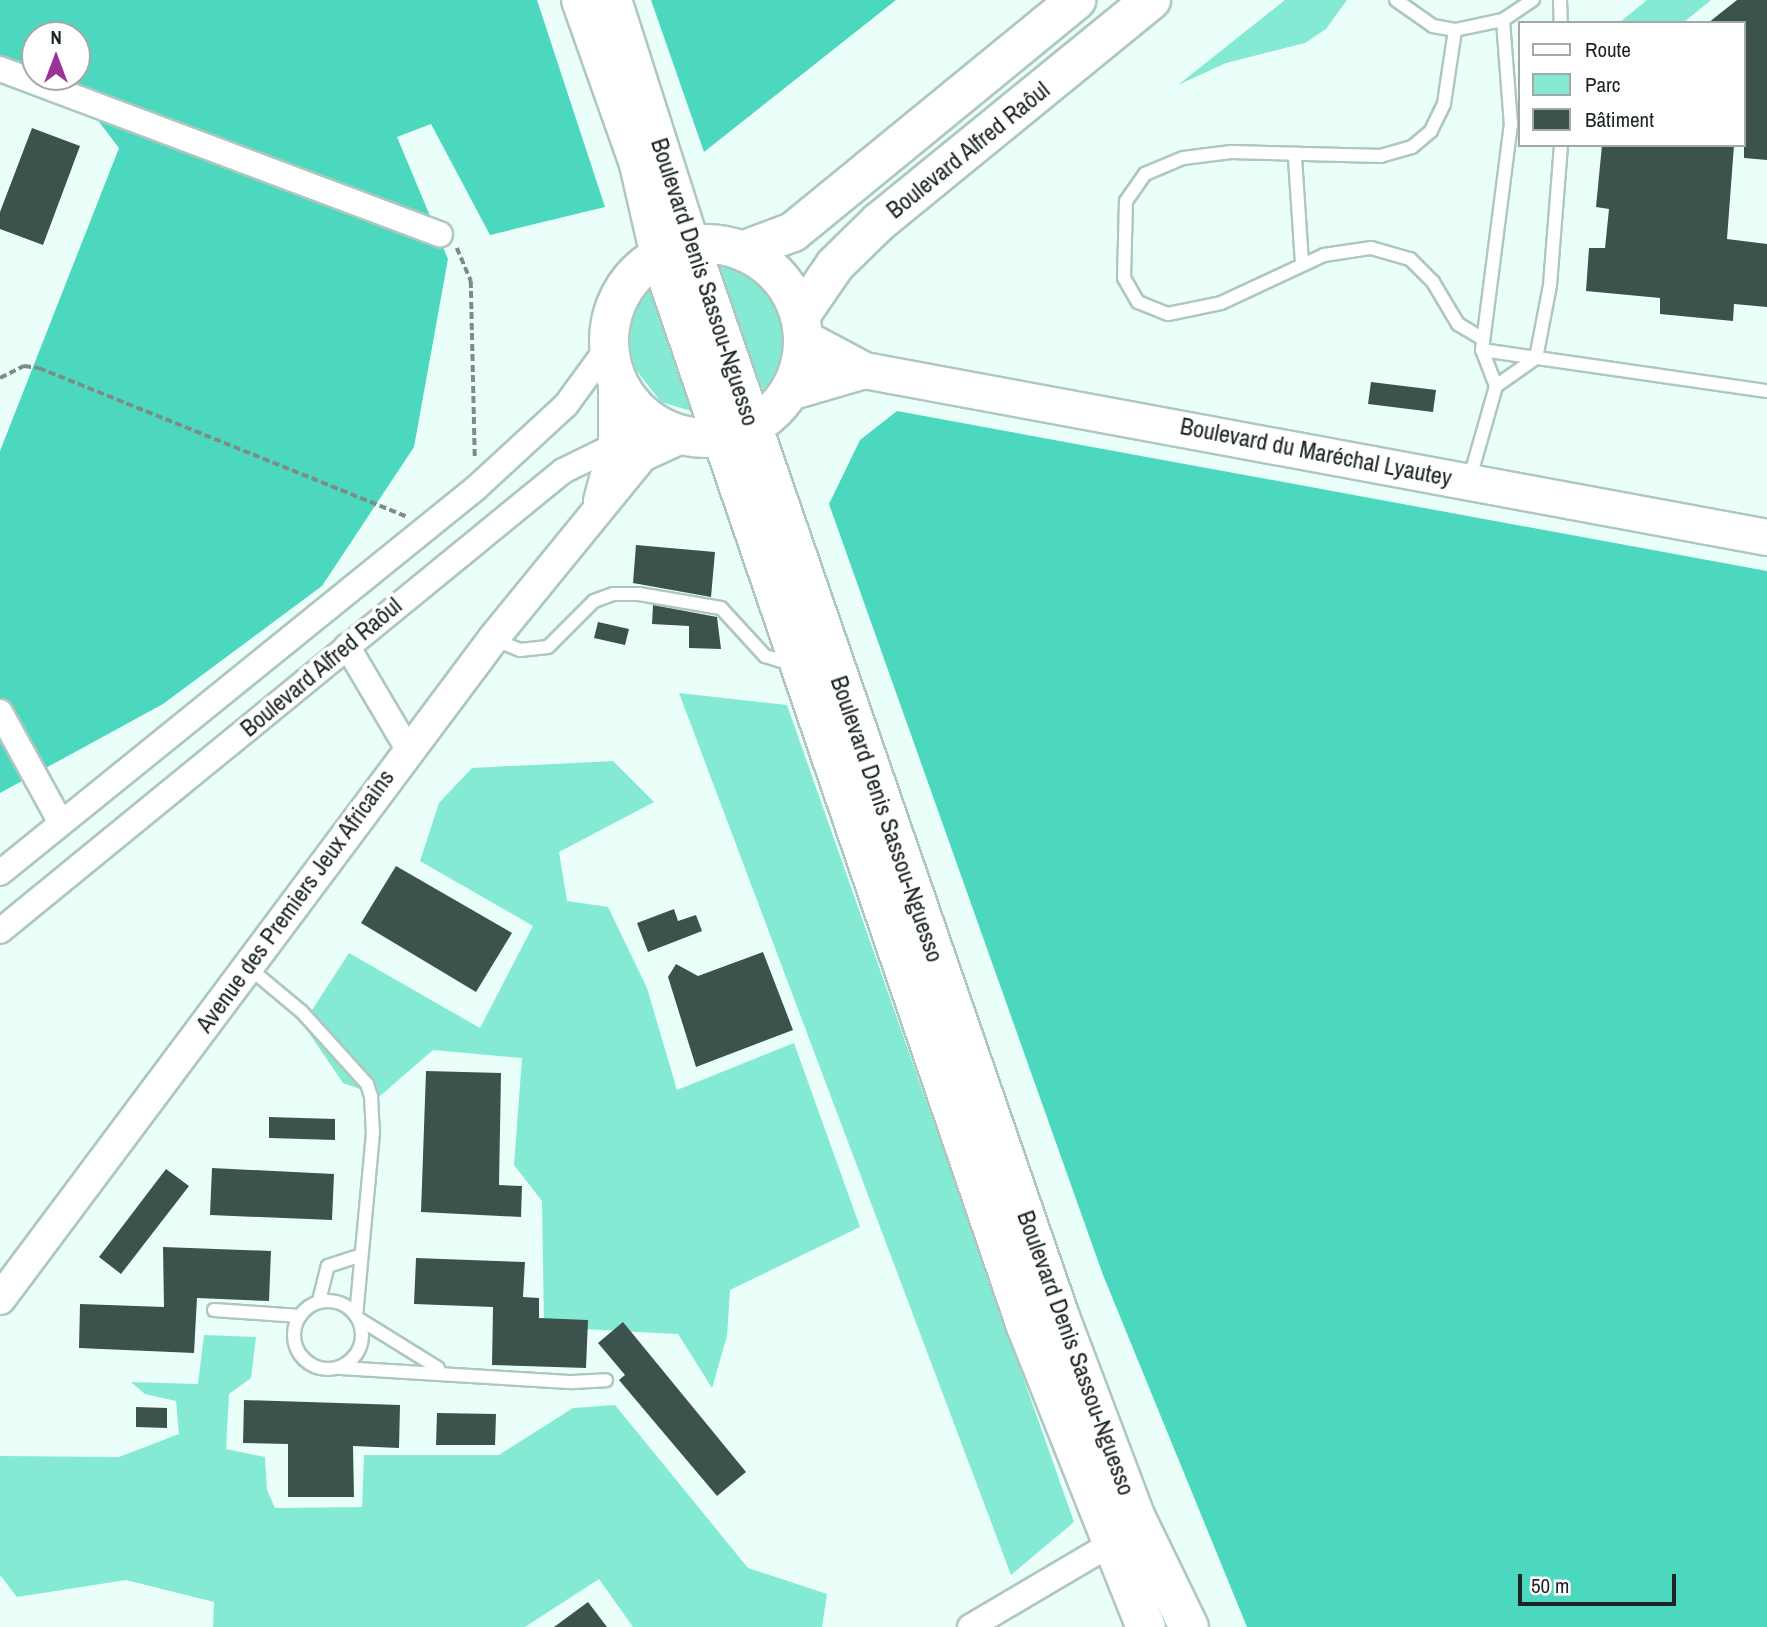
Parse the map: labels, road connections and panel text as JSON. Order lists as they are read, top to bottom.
{
  "streets": {
    "main road": ["Boulevard Alfred Raôul", "Boulevard Denis Sassou-Nguesso", "Boulevard du Maréchal Lyautey"],
    "street": ["Avenue des Premiers Jeux Africains"]
  },
  "crossings": [
    ["Boulevard Alfred Raôul", "Boulevard Denis Sassou-Nguesso"],
    ["Boulevard Alfred Raôul", "Boulevard du Maréchal Lyautey"],
    ["Boulevard Alfred Raôul", "Avenue des Premiers Jeux Africains"],
    ["Boulevard Denis Sassou-Nguesso", "Avenue des Premiers Jeux Africains"]
  ],
  "legend": ["Route", "Parc", "Bâtiment"],
  "scale_bar": "50 m",
  "north": "top"
}
